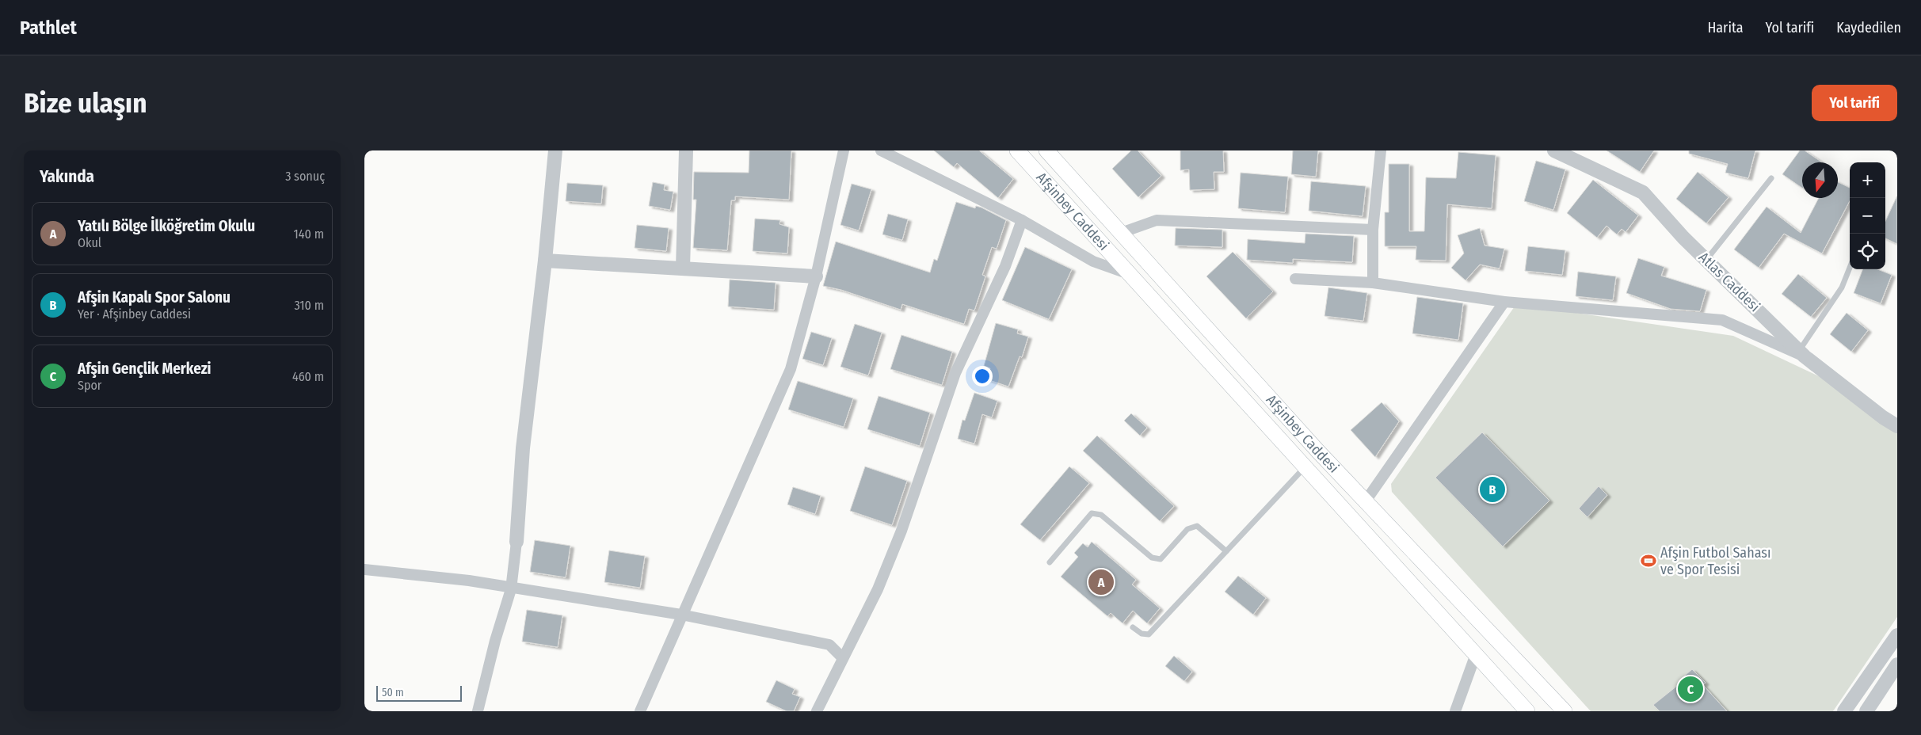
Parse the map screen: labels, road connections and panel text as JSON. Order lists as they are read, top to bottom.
{
  "streets": {
    "main road": ["Afşinbey Caddesi"],
    "street": ["Atlas Caddesi"]
  },
  "places": {
    "sports": ["Afşin Futbol Sahası ve Spor Tesisi"]
  },
  "scale_bar": "50 m",
  "north": "bottom",
  "page": {
    "header": "Pathlet",
    "nav": ["Harita", "Yol tarifi", "Kaydedilen"],
    "buttons": "Yol tarifi",
    "title": "Bize ulaşın",
    "heading": ["Yakında", "3 sonuç"],
    "map_buttons": ["+", "−"],
    "list": [
      {
        "mark": "A",
        "name": "Yatılı Bölge İlköğretim Okulu",
        "note": "Okul",
        "value": "140 m"
      },
      {
        "mark": "B",
        "name": "Afşin Kapalı Spor Salonu",
        "note": "Yer · Afşinbey Caddesi",
        "value": "310 m"
      },
      {
        "mark": "C",
        "name": "Afşin Gençlik Merkezi",
        "note": "Spor",
        "value": "460 m"
      }
    ],
    "pins": ["B", "A", "C"],
    "scale": "50 m"
  }
}
